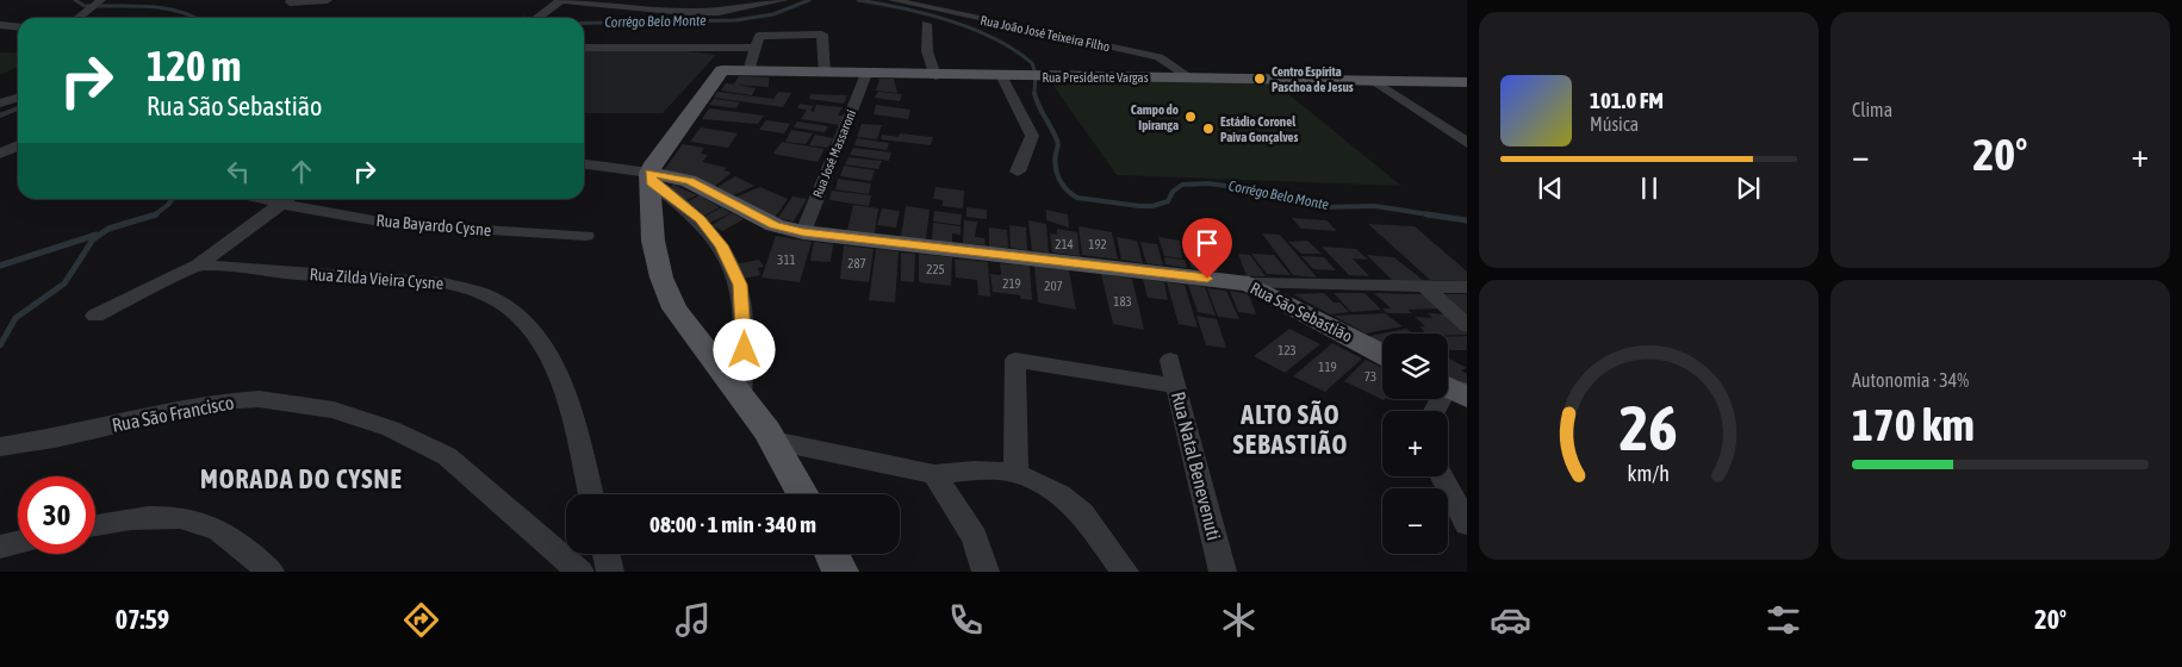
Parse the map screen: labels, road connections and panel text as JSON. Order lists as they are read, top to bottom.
{
  "streets": {
    "main road": ["Rua Presidente Vargas", "Rua São Sebastião"],
    "street": [
      "Rua João José Teixeira Filho",
      "Rua José Massaroni",
      "Rua Bayardo Cysne",
      "Rua Zilda Vieira Cysne",
      "Rua São Francisco",
      "Rua Natal Benevenuti"
    ]
  },
  "crossings": [
    ["Rua João José Teixeira Filho", "Rua Presidente Vargas"],
    ["Rua Presidente Vargas", "Rua José Massaroni"],
    ["Rua Presidente Vargas", "Rua São Sebastião"],
    ["Rua José Massaroni", "Rua São Sebastião"]
  ],
  "districts": ["ALTO SÃO SEBASTIÃO", "MORADA DO CYSNE"],
  "water": ["Corrégo Belo Monte"],
  "places": ["Centro Espírita Paschoa de Jesus", "Campo do Ipiranga", "Estádio Coronel Paiva Gonçalves"],
  "house_numbers": [
    "214",
    "192",
    "311",
    "287",
    "225",
    "219",
    "207",
    "183",
    "123",
    "119",
    "73"
  ],
  "page": {
    "tile": [
      "Clima",
      ["Autonomia · 34%", "170 km"]
    ],
    "turn": ["120 m", "Rua São Sebastião"],
    "song": ["101.0 FM", "Música"],
    "heat": ["−", "20°", "+"],
    "map_buttons": ["+", "−"],
    "limit": "30",
    "trip": "08:00 · 1 min · 340 m",
    "tabs": ["07:59", "20°"],
    "gauge": ["26", "km/h"]
  }
}
